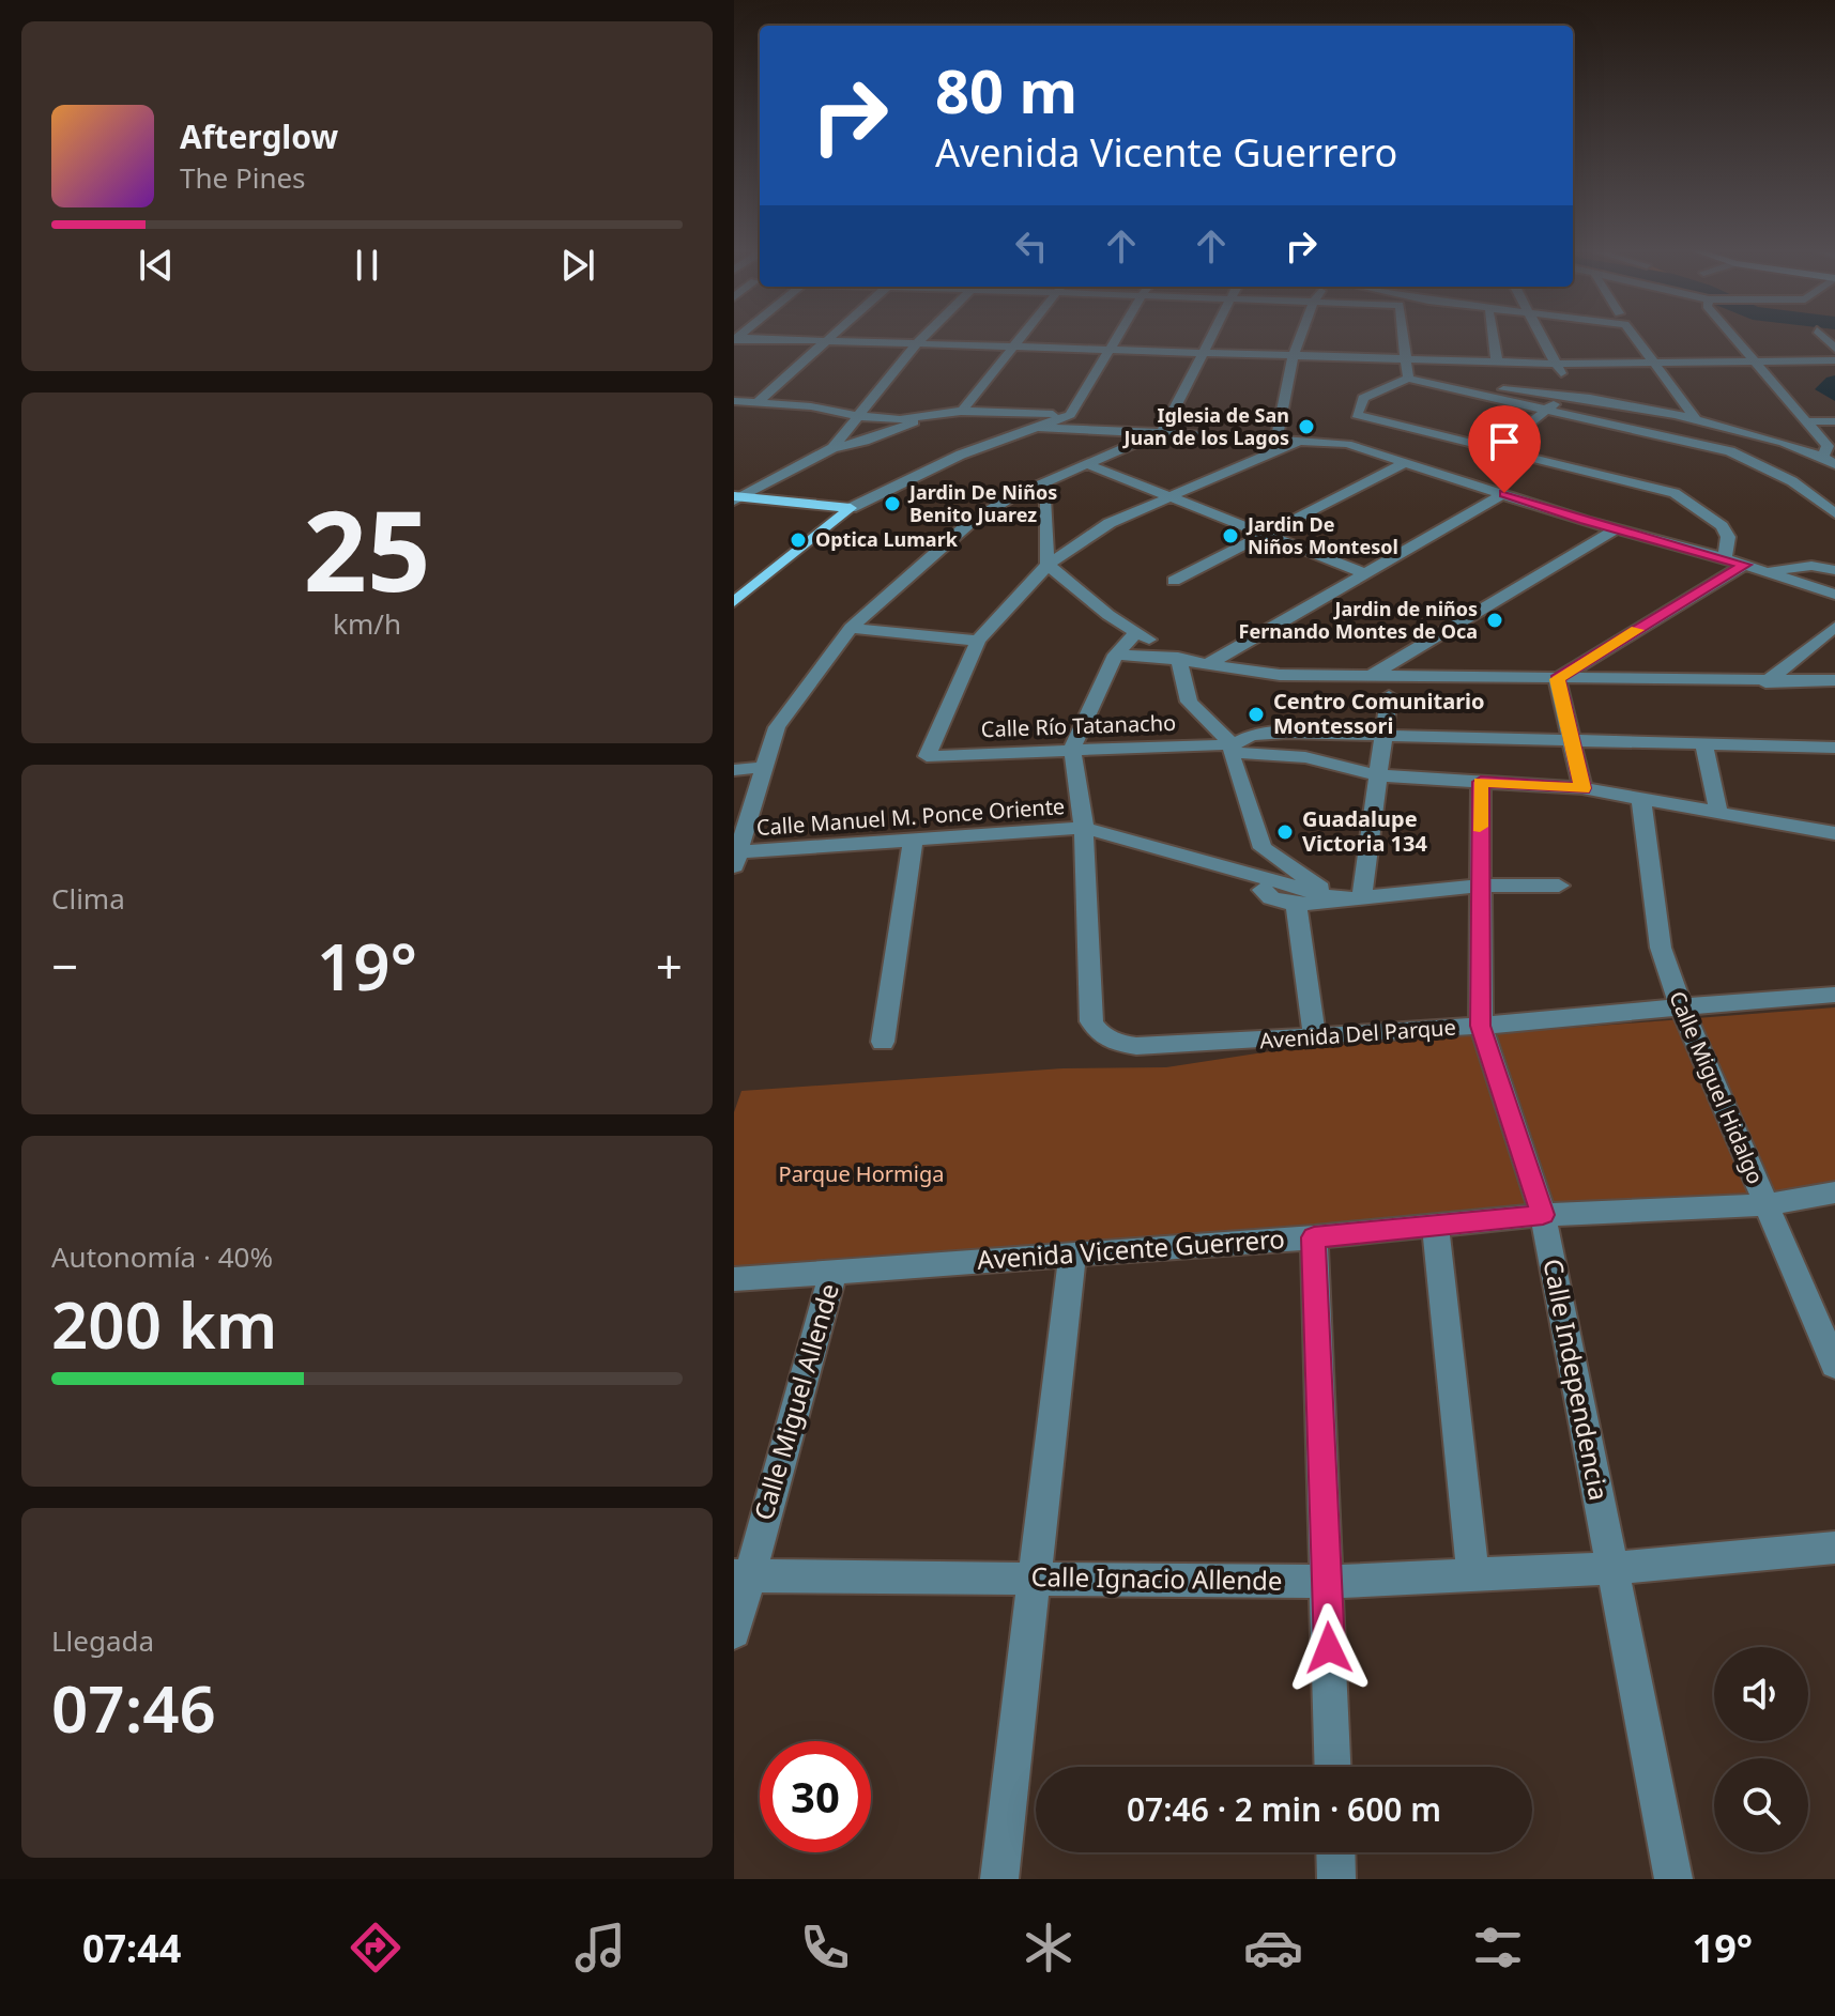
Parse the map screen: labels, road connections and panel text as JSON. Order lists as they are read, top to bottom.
{
  "streets": {
    "street": [
      "Calle Río Tatanacho",
      "Calle Manuel M. Ponce Oriente",
      "Avenida Del Parque",
      "Calle Miguel Hidalgo",
      "Avenida Vicente Guerrero",
      "Calle Independencia",
      "Calle Miguel Allende",
      "Calle Ignacio Allende"
    ]
  },
  "crossings": [
    ["Calle Manuel M. Ponce Oriente", "Avenida Del Parque"],
    ["Avenida Del Parque", "Calle Miguel Hidalgo"],
    ["Avenida Del Parque", "Calle Independencia"],
    ["Calle Miguel Hidalgo", "Avenida Vicente Guerrero"],
    ["Avenida Vicente Guerrero", "Calle Independencia"],
    ["Avenida Vicente Guerrero", "Calle Miguel Allende"],
    ["Calle Independencia", "Calle Ignacio Allende"],
    ["Calle Miguel Allende", "Calle Ignacio Allende"]
  ],
  "parks": ["Parque Hormiga"],
  "places": [
    "Iglesia de San Juan de los Lagos",
    "Jardin De Niños Benito Juarez",
    "Jardin De Niños Montesol",
    "Optica Lumark",
    "Jardin de niños Fernando Montes de Oca",
    "Centro Comunitario Montessori",
    "Guadalupe Victoria 134"
  ],
  "page": {
    "turn": ["80 m", "Avenida Vicente Guerrero"],
    "song": ["Afterglow", "The Pines"],
    "tile": [
      ["25", "km/h"],
      "Clima",
      ["Autonomía · 40%", "200 km"],
      ["Llegada", "07:46"]
    ],
    "heat": ["−", "19°", "+"],
    "limit": "30",
    "trip": "07:46 · 2 min · 600 m",
    "tabs": ["07:44", "19°"]
  }
}
